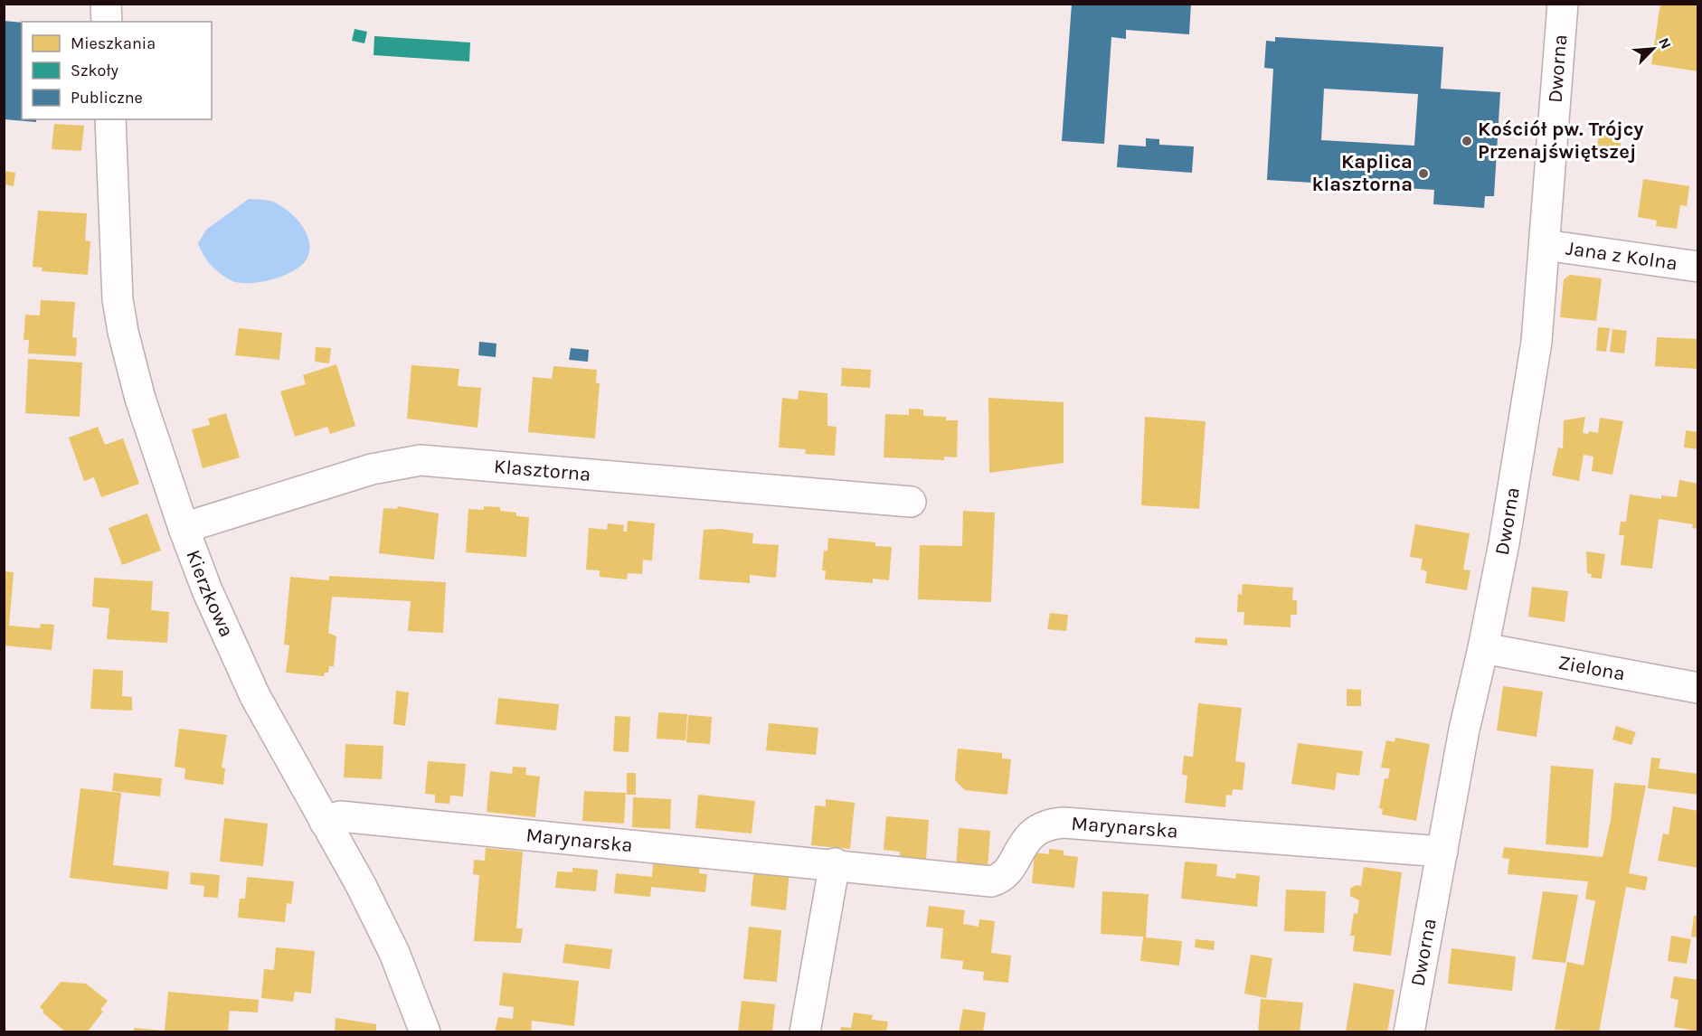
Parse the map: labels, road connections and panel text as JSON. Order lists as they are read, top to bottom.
{
  "streets": {
    "street": [
      "Dworna",
      "Jana z Kolna",
      "Klasztorna",
      "Kierzkowa",
      "Zielona",
      "Marynarska"
    ]
  },
  "crossings": [
    ["Dworna", "Jana z Kolna"],
    ["Dworna", "Zielona"],
    ["Dworna", "Marynarska"],
    ["Klasztorna", "Kierzkowa"],
    ["Kierzkowa", "Marynarska"]
  ],
  "places": ["Kościół pw. Trójcy Przenajświętszej", "Kaplica klasztorna"],
  "legend": ["Mieszkania", "Szkoły", "Publiczne"],
  "north": "top right"
}
